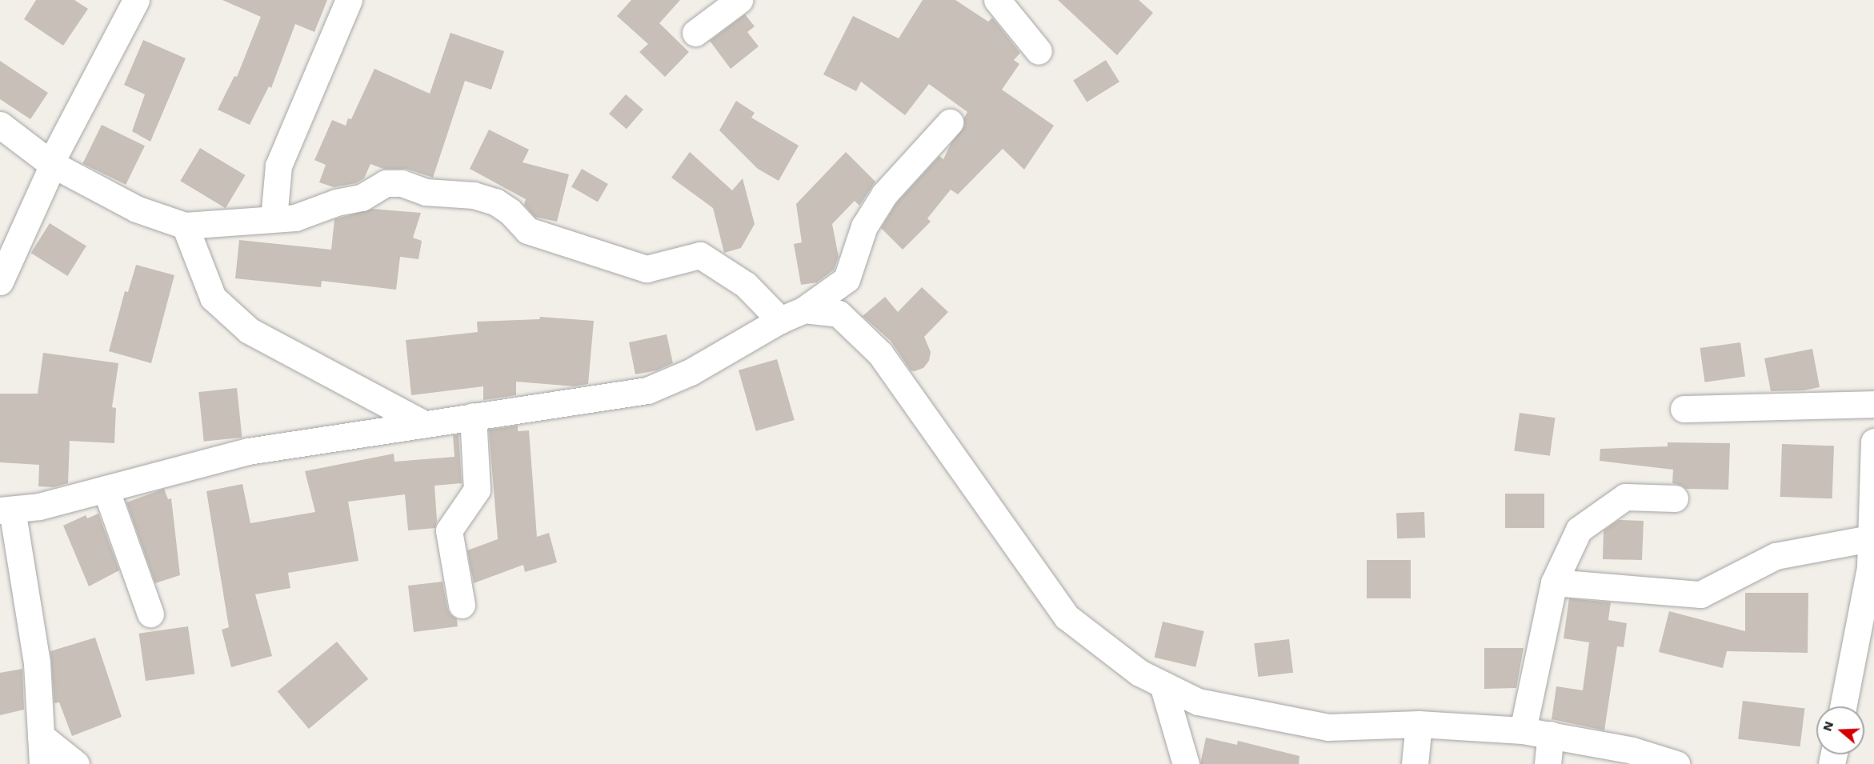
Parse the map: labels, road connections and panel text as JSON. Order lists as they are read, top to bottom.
{
  "north": "left"
}
